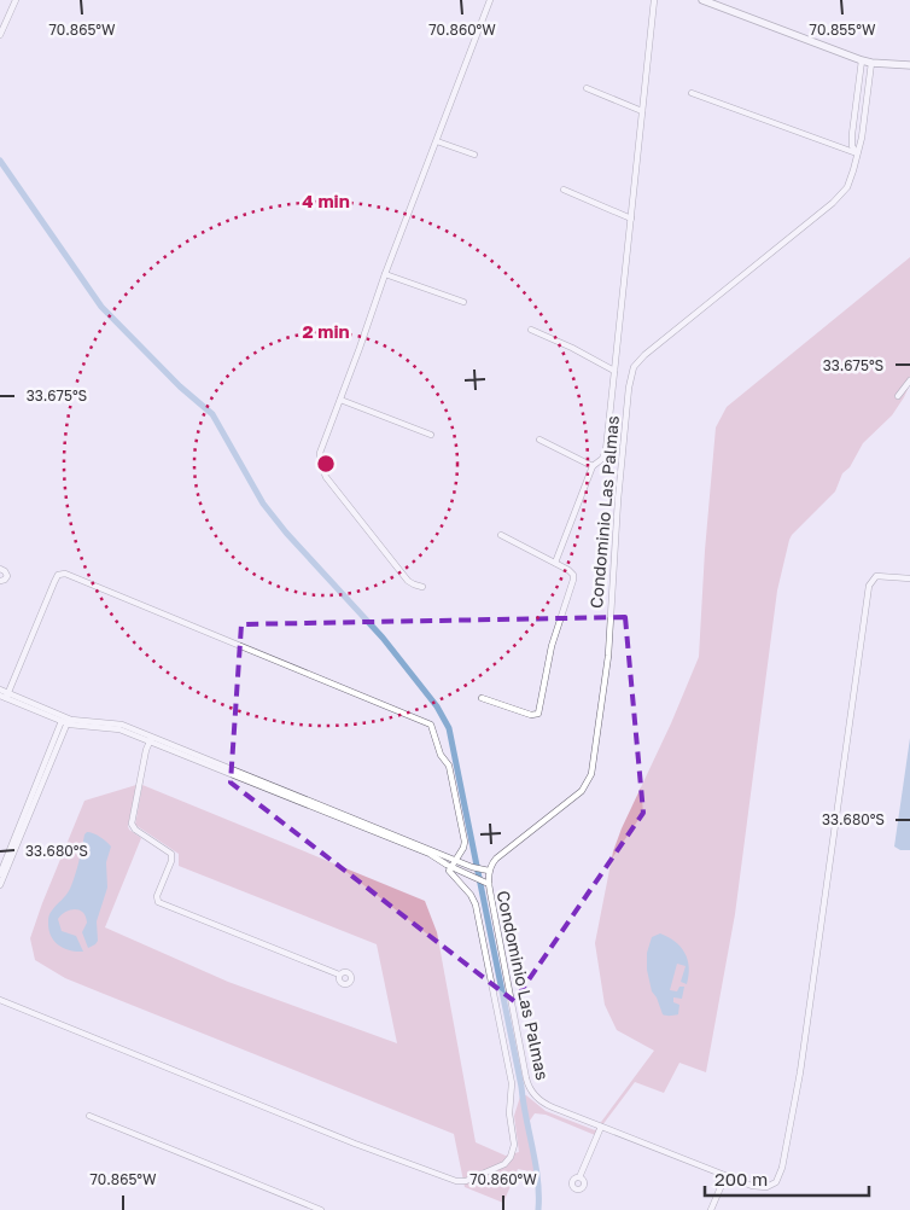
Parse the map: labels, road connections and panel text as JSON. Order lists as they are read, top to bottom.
{
  "streets": {
    "street": ["Condominio Las Palmas"]
  },
  "scale_bar": "200 m",
  "coordinates": [
    "70.865°W",
    "70.860°W",
    "70.855°W",
    "33.675°S",
    "33.680°S"
  ],
  "rings": ["4 min", "2 min"]
}
